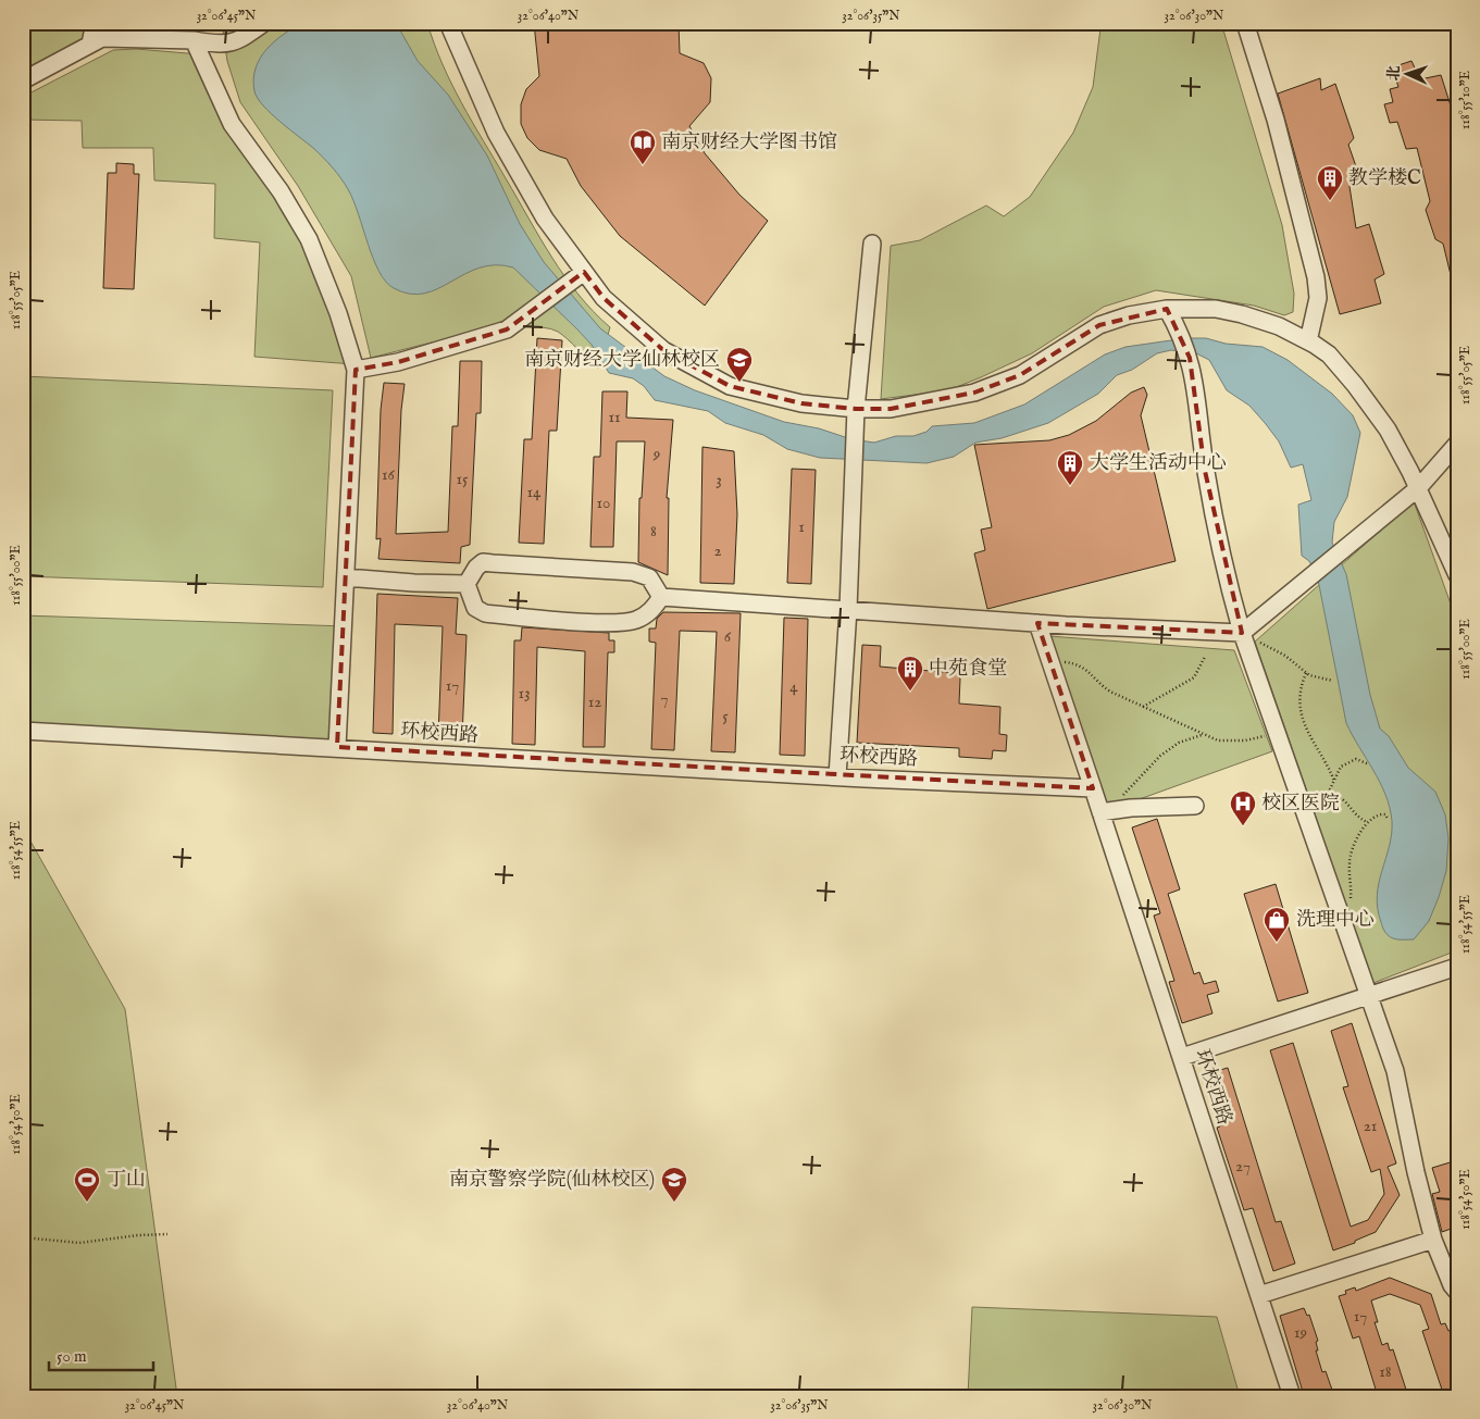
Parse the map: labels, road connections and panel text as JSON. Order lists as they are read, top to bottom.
{
  "streets": {
    "street": ["环校西路"]
  },
  "places": {
    "library": ["南京财经大学图书馆"],
    "building": ["教学楼C", "大学生活动中心", "中苑食堂"],
    "school or university": ["南京财经大学仙林校区", "南京警察学院(仙林校区)"],
    "hospital": ["校区医院"],
    "shop": ["洗理中心"],
    "sports": ["丁山"]
  },
  "house_numbers": [
    "11",
    "9",
    "16",
    "15",
    "3",
    "14",
    "10",
    "1",
    "8",
    "2",
    "6",
    "17",
    "4",
    "13",
    "7",
    "12",
    "5",
    "21",
    "27",
    "17",
    "19",
    "18"
  ],
  "scale_bar": "50 m",
  "north": "left",
  "coordinates": [
    "32°06'45\"N",
    "32°06'40\"N",
    "32°06'35\"N",
    "32°06'30\"N",
    "118°55'10\"E",
    "118°55'05\"E",
    "118°55'00\"E",
    "118°54'55\"E",
    "118°54'50\"E"
  ]
}
